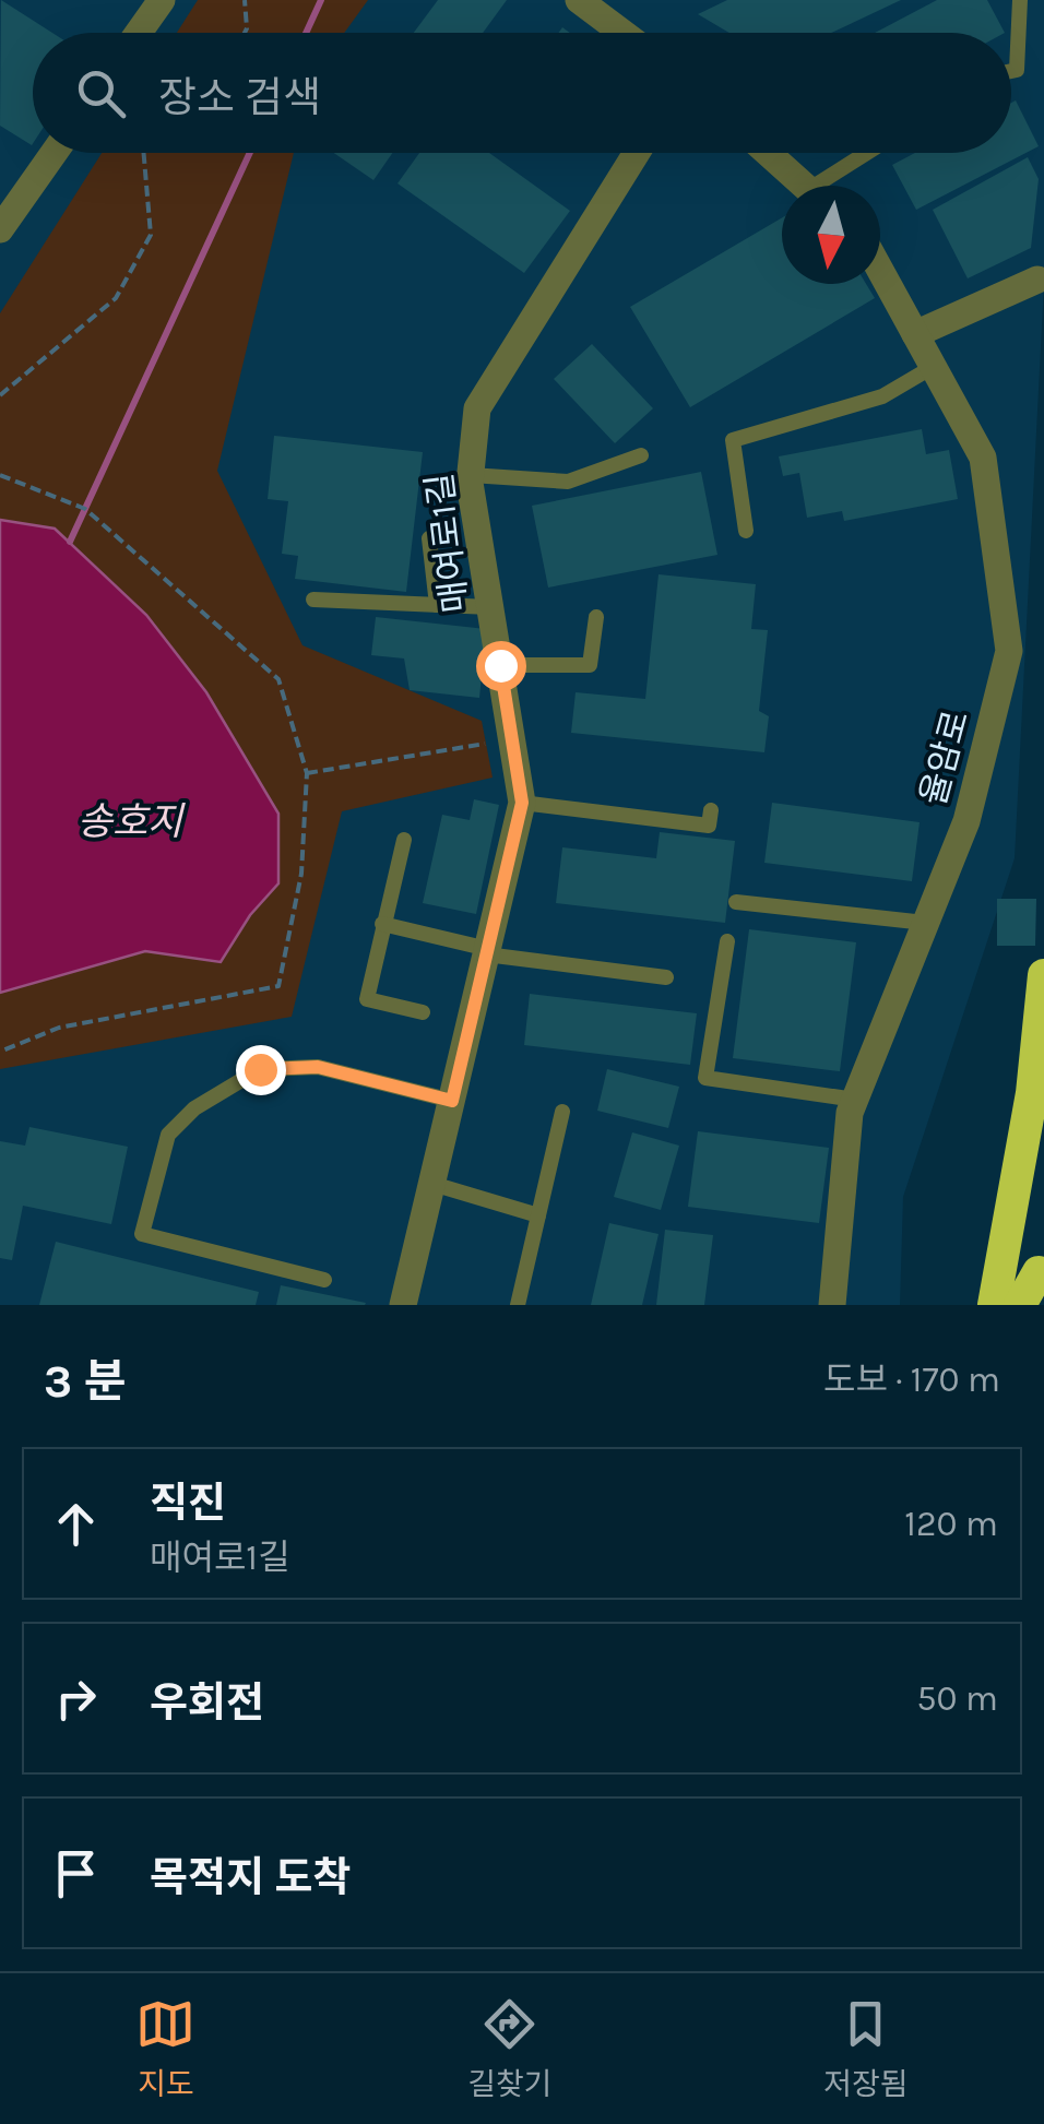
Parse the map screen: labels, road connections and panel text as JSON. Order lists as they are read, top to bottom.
{
  "streets": {
    "street": ["매여로1길", "율암로"]
  },
  "water": ["송호지"],
  "north": "bottom",
  "page": {
    "search": "장소 검색",
    "heading": ["3 분", "도보 · 170 m"],
    "list": [
      ["직진", "매여로1길", "120 m"],
      ["우회전", "50 m"],
      "목적지 도착"
    ],
    "nav": ["지도", "길찾기", "저장됨"]
  }
}
